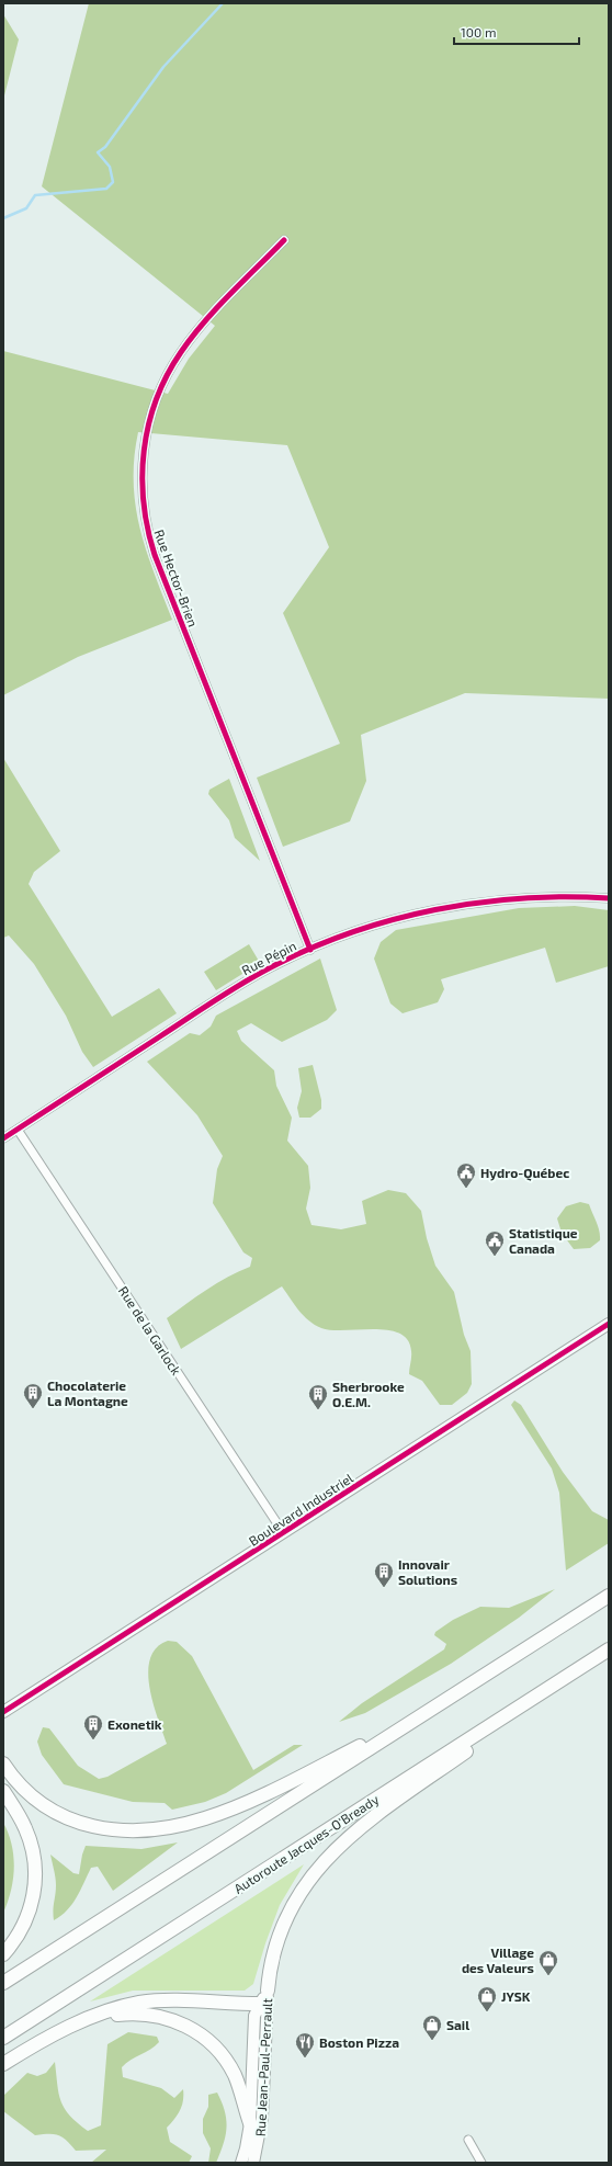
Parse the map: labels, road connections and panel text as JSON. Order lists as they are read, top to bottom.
{
  "streets": {
    "highway": ["Autoroute Jacques-O'Bready"],
    "street": [
      "Rue Hector-Brien",
      "Rue Pépin",
      "Rue de la Garlock",
      "Boulevard Industriel",
      "Rue Jean-Paul-Perrault"
    ]
  },
  "crossings": [
    ["Rue Hector-Brien", "Rue Pépin"],
    ["Rue Pépin", "Rue de la Garlock"],
    ["Rue de la Garlock", "Boulevard Industriel"]
  ],
  "places": {
    "public building": ["Hydro-Québec", "Statistique Canada"],
    "building": [
      "Chocolaterie La Montagne",
      "Sherbrooke O.E.M.",
      "Innovair Solutions",
      "Exonetik"
    ],
    "shop": ["Village des Valeurs", "JYSK", "Sail"],
    "restaurant": ["Boston Pizza"]
  },
  "scale_bar": "100 m"
}
